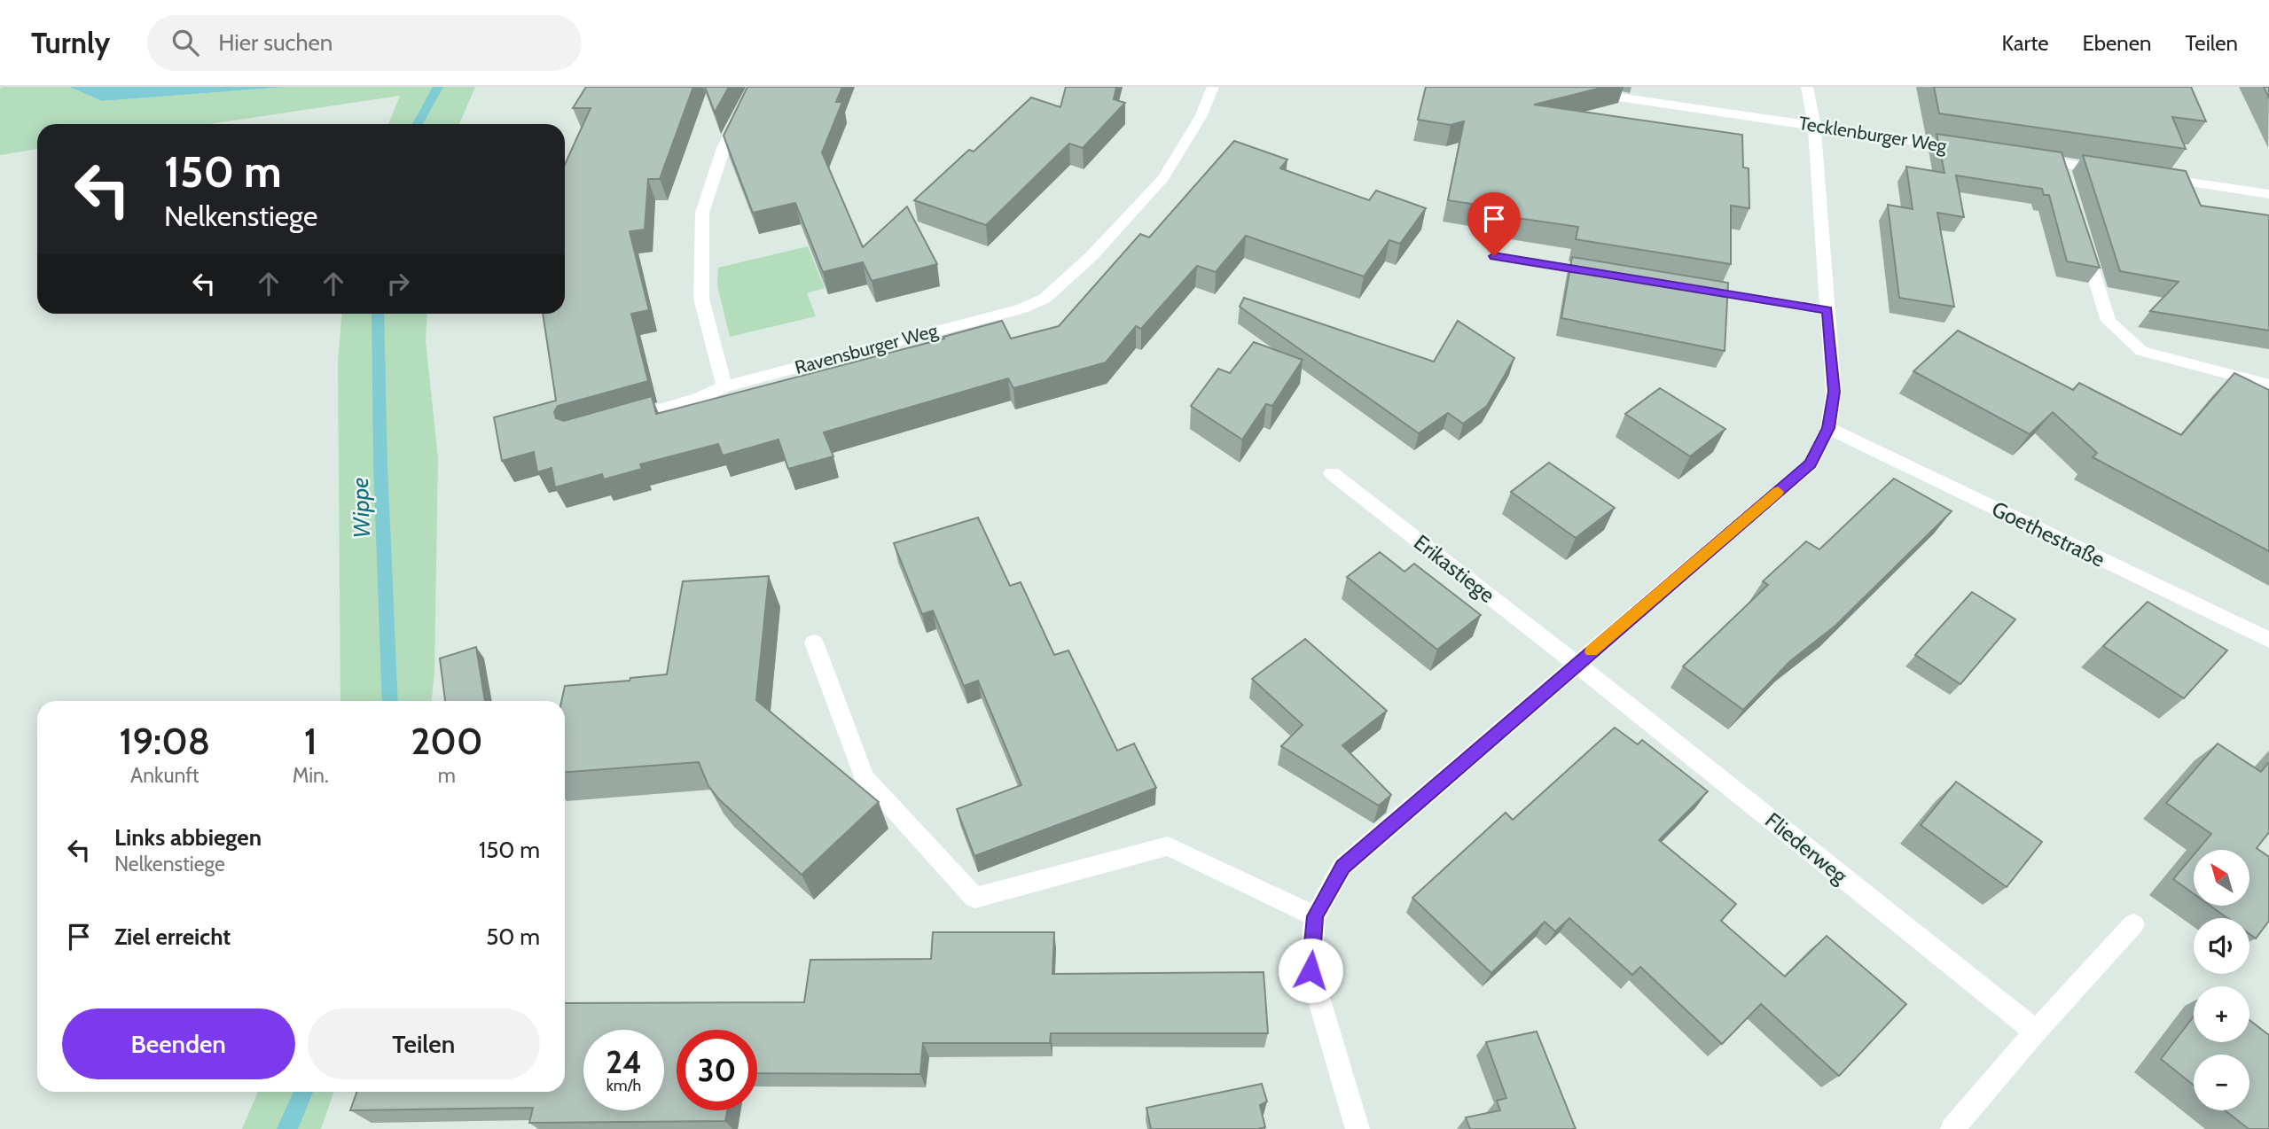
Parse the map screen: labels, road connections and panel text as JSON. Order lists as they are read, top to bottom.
{
  "streets": {
    "street": [
      "Tecklenburger Weg",
      "Ravensburger Weg",
      "Goethestraße",
      "Erikastiege",
      "Fliederweg"
    ]
  },
  "crossings": [
    ["Erikastiege", "Fliederweg"]
  ],
  "water": ["Wippe"],
  "north": "top left",
  "page": {
    "header": "Turnly",
    "search": "Hier suchen",
    "nav": ["Karte", "Ebenen", "Teilen"],
    "turn": ["150 m", "Nelkenstiege"],
    "eta": [
      "19:08",
      "Ankunft",
      "1",
      "Min.",
      "200",
      "m"
    ],
    "list": [
      {
        "name": "Links abbiegen",
        "note": "Nelkenstiege",
        "value": "150 m"
      },
      {
        "name": "Ziel erreicht",
        "value": "50 m"
      }
    ],
    "map_buttons": ["+", "−"],
    "buttons": ["Beenden", "Teilen"],
    "speed": "24 km/h",
    "limit": "30"
  }
}
